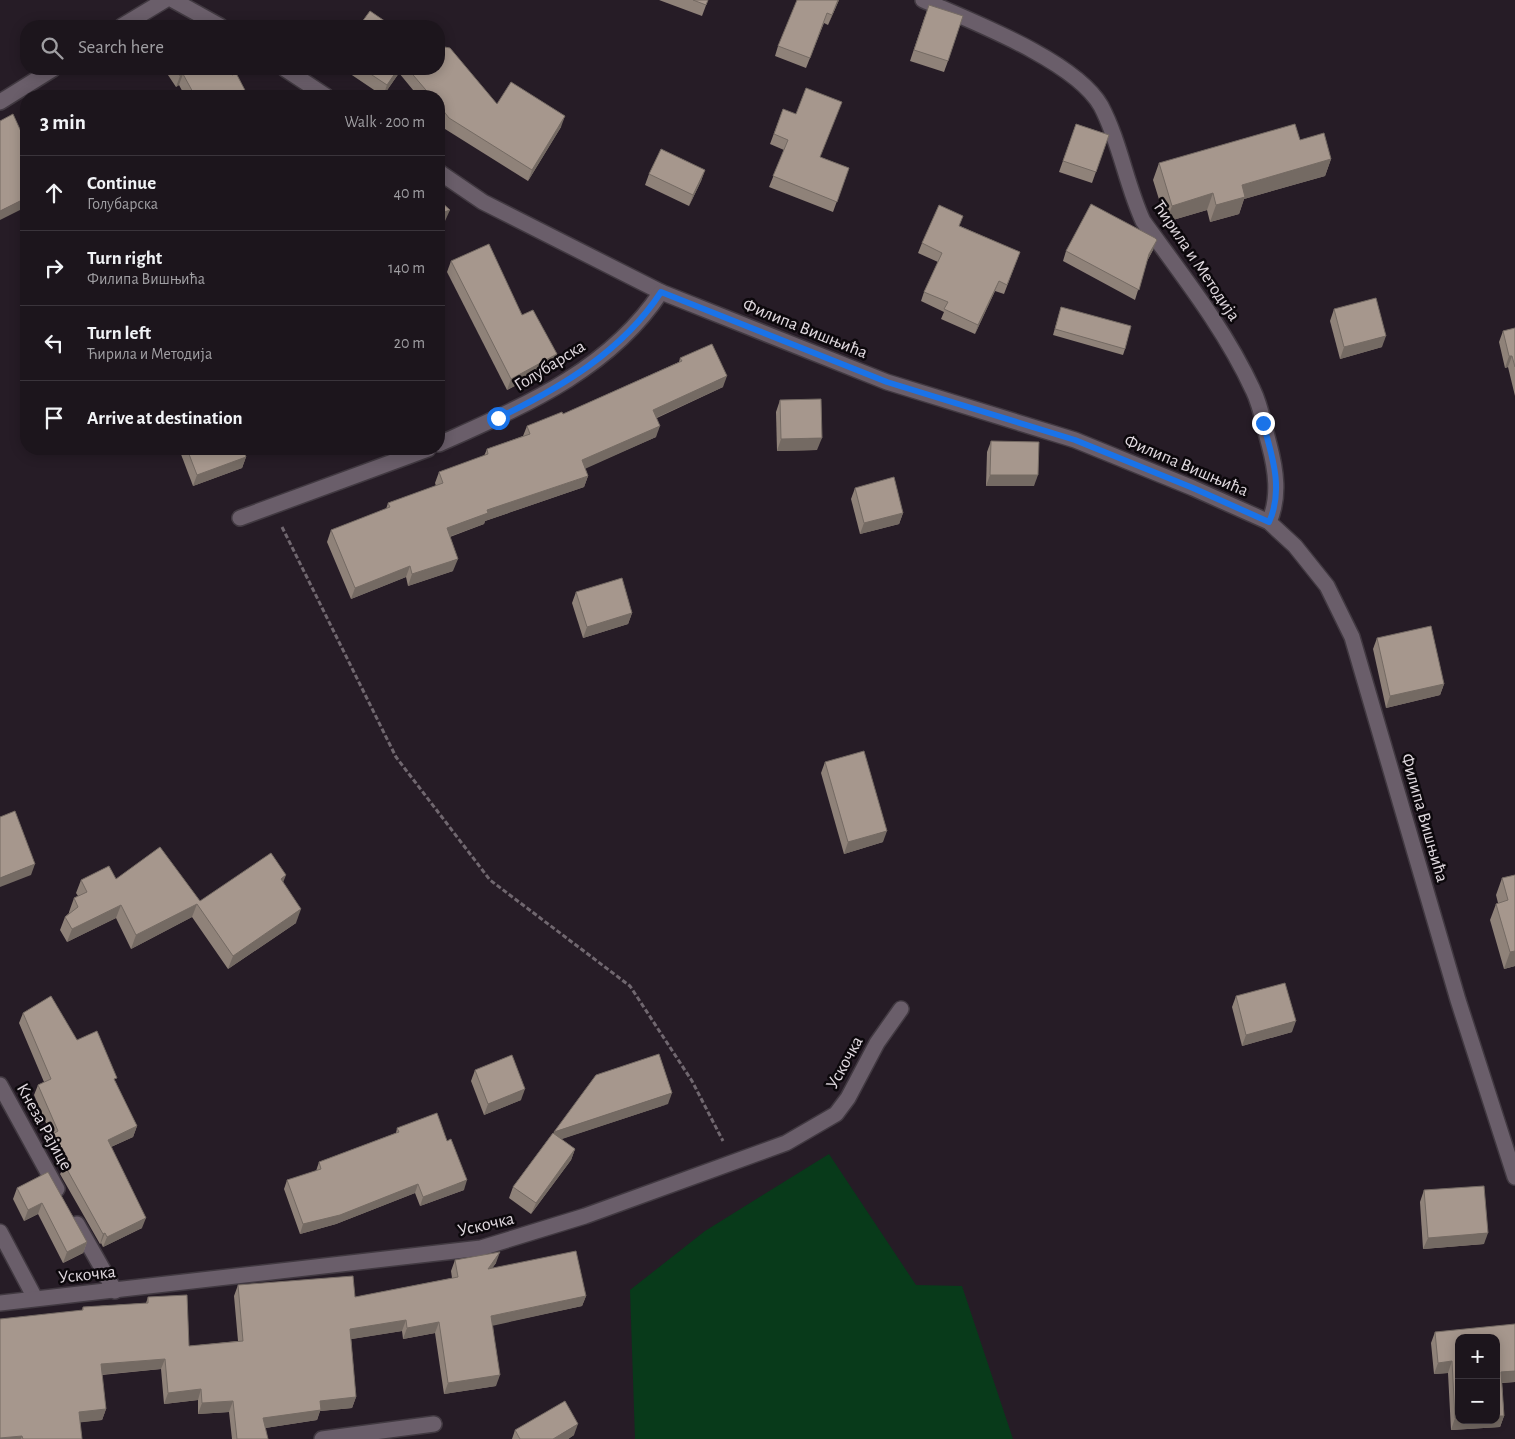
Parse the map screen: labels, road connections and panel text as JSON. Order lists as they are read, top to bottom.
{
  "streets": {
    "street": [
      "Ћирила и Методија",
      "Филипа Вишњића",
      "Голубарска",
      "Ускочка",
      "Кнеза Рајице"
    ]
  },
  "crossings": [
    ["Ћирила и Методија", "Филипа Вишњића"],
    ["Филипа Вишњића", "Голубарска"],
    ["Ускочка", "Кнеза Рајице"]
  ],
  "page": {
    "search": "Search here",
    "heading": ["3 min", "Walk · 200 m"],
    "list": [
      ["Continue", "Голубарска", "40 m"],
      ["Turn right", "Филипа Вишњића", "140 m"],
      ["Turn left", "Ћирила и Методија", "20 m"],
      "Arrive at destination"
    ],
    "map_buttons": ["+", "−"]
  }
}
